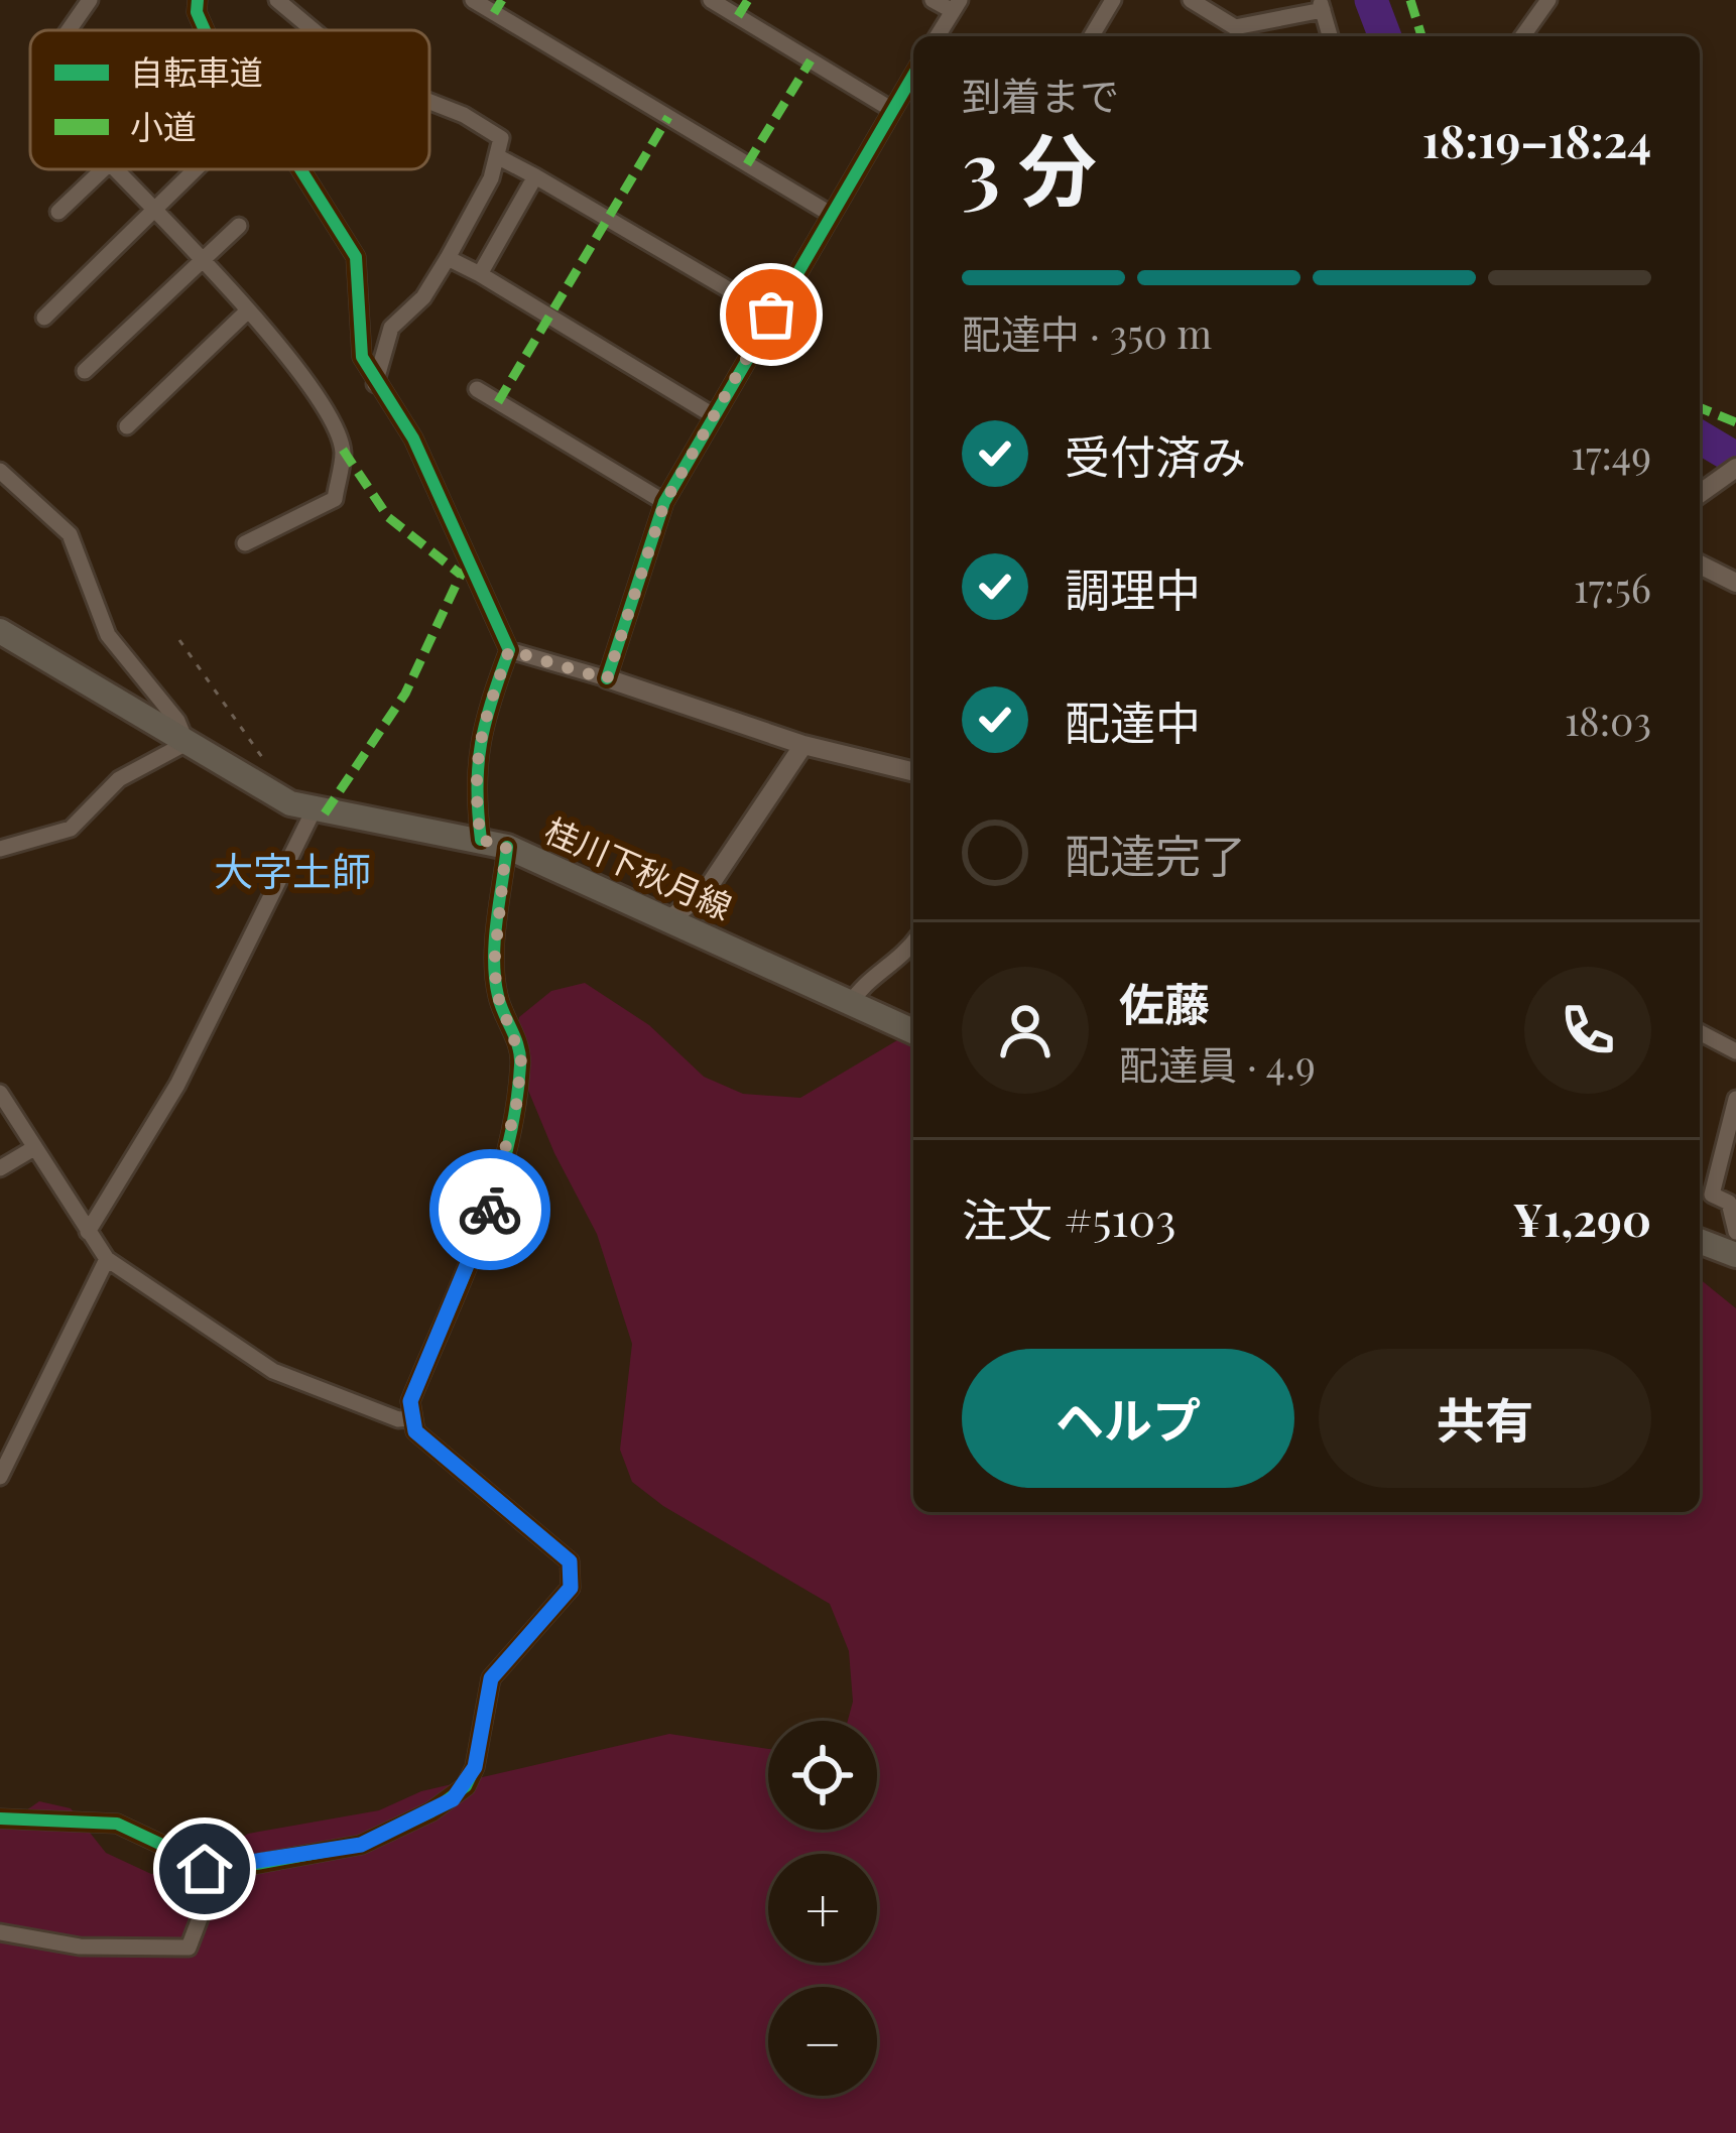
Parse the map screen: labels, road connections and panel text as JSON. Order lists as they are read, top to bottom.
{
  "streets": {
    "main road": ["桂川下秋月線"]
  },
  "districts": ["大字土師"],
  "legend": ["自転車道", "小道"],
  "page": {
    "heading": ["3 分", "到着まで", "18:19–18:24"],
    "panel": [
      "佐藤",
      "配達員 · 4.9",
      "注文 #5103",
      "¥1,290"
    ],
    "bar": "配達中 · 350 m",
    "list": [
      ["受付済み", "17:49"],
      ["調理中", "17:56"],
      ["配達中", "18:03"],
      "配達完了"
    ],
    "buttons": ["ヘルプ", "共有"],
    "map_buttons": ["+", "−"]
  }
}
